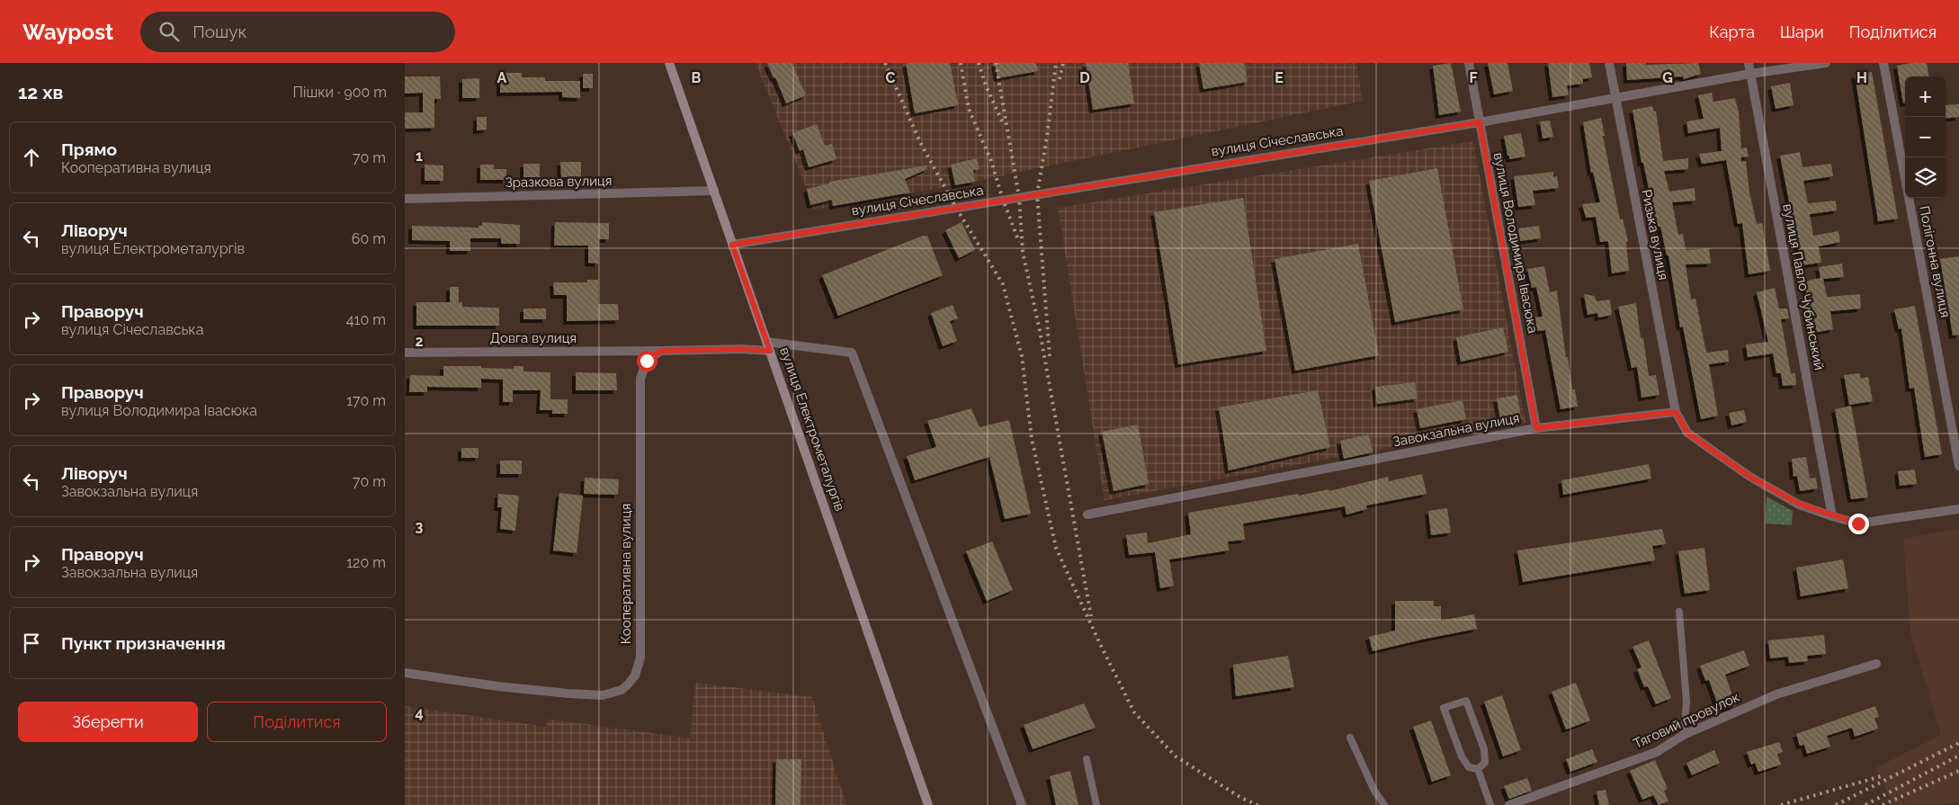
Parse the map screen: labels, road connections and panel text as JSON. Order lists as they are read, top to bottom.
{
  "streets": {
    "main road": ["вулиця Електрометалургів"],
    "street": [
      "вулиця Січеславська",
      "Зразкова вулиця",
      "Ризька вулиця",
      "вулиця Володимира Івасюка",
      "Полігонна вулиця",
      "вулиця Павло Чубинський",
      "Довга вулиця",
      "Завокзальна вулиця",
      "Кооперативна вулиця",
      "Тяговий провулок"
    ]
  },
  "crossings": [
    ["вулиця Січеславська", "Ризька вулиця"],
    ["вулиця Січеславська", "вулиця Володимира Івасюка"],
    ["вулиця Січеславська", "вулиця Павло Чубинський"],
    ["вулиця Січеславська", "вулиця Електрометалургів"],
    ["Зразкова вулиця", "вулиця Електрометалургів"],
    ["Ризька вулиця", "Завокзальна вулиця"],
    ["вулиця Володимира Івасюка", "Завокзальна вулиця"],
    ["Довга вулиця", "Кооперативна вулиця"]
  ],
  "page": {
    "header": "Waypost",
    "search": "Пошук",
    "nav": ["Карта", "Шари", "Поділитися"],
    "heading": ["12 хв", "Пішки · 900 m"],
    "map_buttons": ["+", "−"],
    "list": [
      ["Прямо", "Кооперативна вулиця", "70 m"],
      ["Ліворуч", "вулиця Електрометалургів", "60 m"],
      ["Праворуч", "вулиця Січеславська", "410 m"],
      ["Праворуч", "вулиця Володимира Івасюка", "170 m"],
      ["Ліворуч", "Завокзальна вулиця", "70 m"],
      ["Праворуч", "Завокзальна вулиця", "120 m"],
      "Пункт призначення"
    ],
    "buttons": ["Зберегти", "Поділитися"]
  },
  "grid": {
    "columns": [
      "A",
      "B",
      "C",
      "D",
      "E",
      "F",
      "G",
      "H"
    ],
    "rows": [
      "1",
      "2",
      "3",
      "4"
    ]
  }
}
